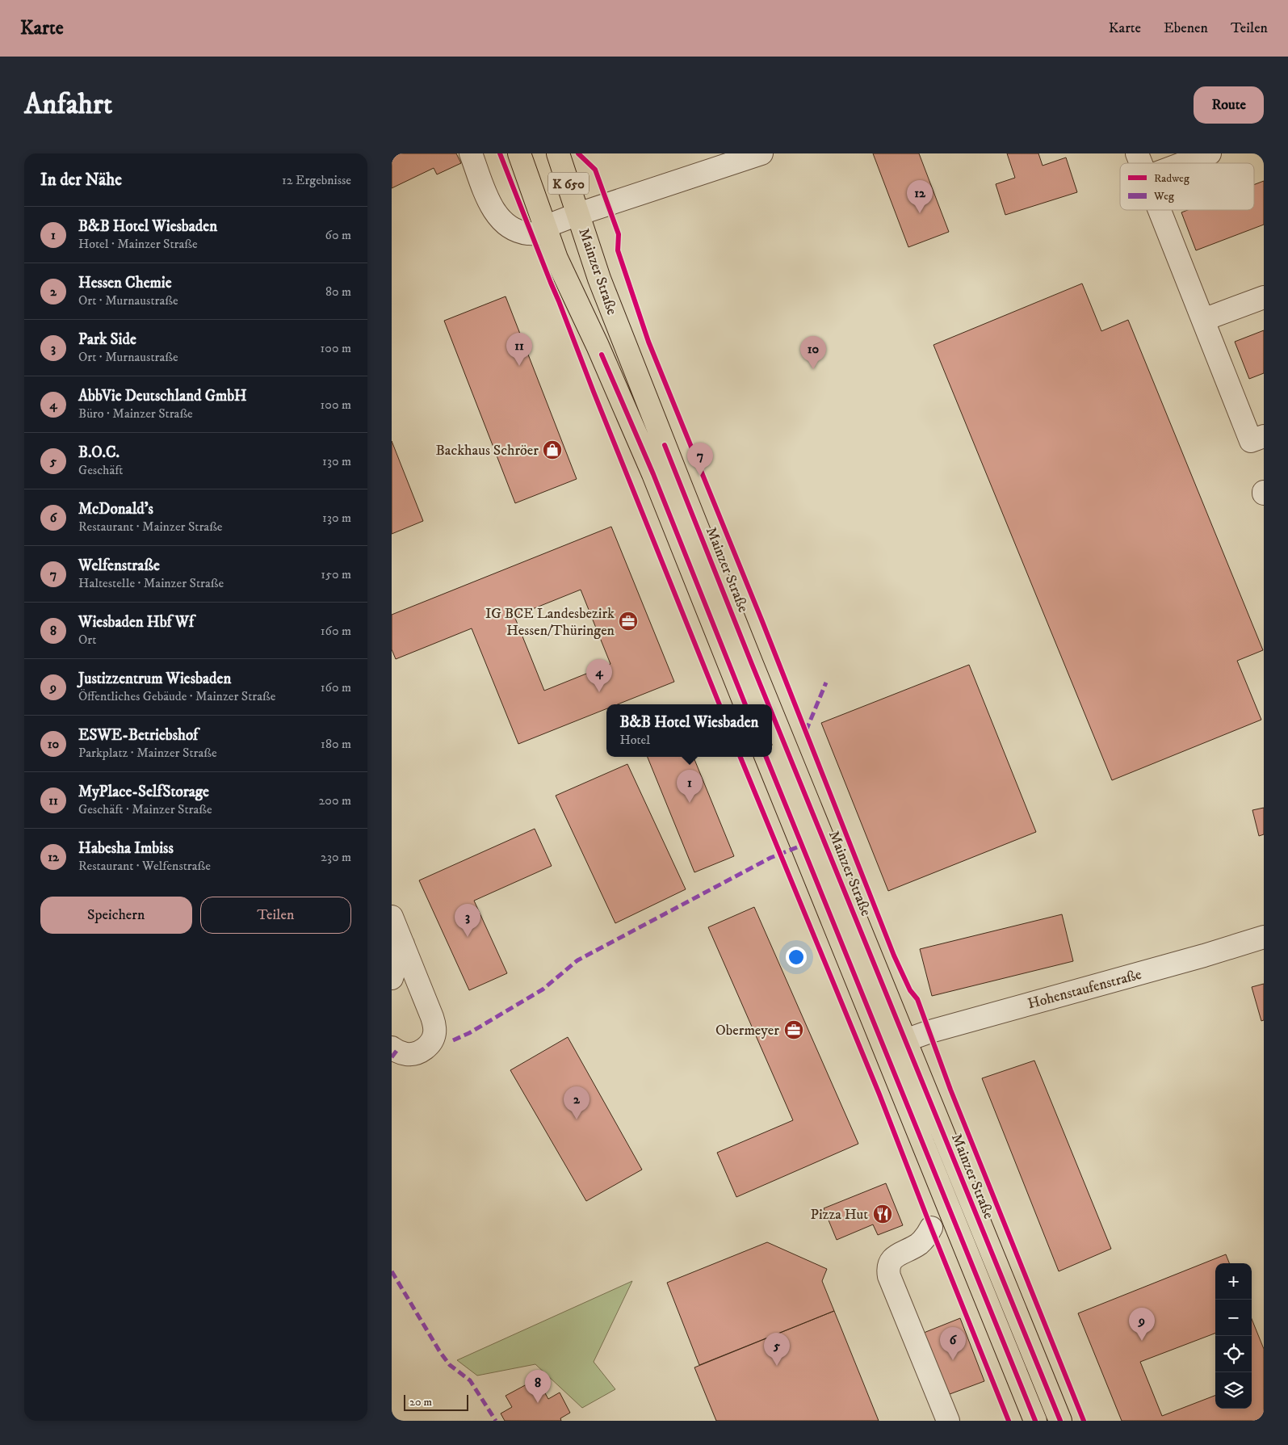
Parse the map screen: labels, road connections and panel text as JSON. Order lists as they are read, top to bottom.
{
  "streets": {
    "main road": ["K 650", "Mainzer Straße"],
    "street": ["Hohenstaufenstraße"]
  },
  "crossings": [
    ["Mainzer Straße", "Hohenstaufenstraße"]
  ],
  "places": {
    "shop": ["Backhaus Schröer"],
    "office": ["IG BCE Landesbezirk Hessen/Thüringen", "Obermeyer"],
    "restaurant": ["Pizza Hut"]
  },
  "legend": ["Radweg", "Weg"],
  "scale_bar": "20 m",
  "page": {
    "header": "Karte",
    "nav": ["Karte", "Ebenen", "Teilen"],
    "buttons": [
      "Route",
      ["Speichern", "Teilen"]
    ],
    "title": "Anfahrt",
    "heading": ["In der Nähe", "12 Ergebnisse"],
    "pins": [
      "12",
      "11",
      "10",
      "7",
      "4",
      "1",
      "3",
      "2",
      "9",
      "6",
      "5",
      "8"
    ],
    "list": [
      {
        "mark": "1",
        "name": "B&B Hotel Wiesbaden",
        "note": "Hotel · Mainzer Straße",
        "value": "60 m"
      },
      {
        "mark": "2",
        "name": "Hessen Chemie",
        "note": "Ort · Murnaustraße",
        "value": "80 m"
      },
      {
        "mark": "3",
        "name": "Park Side",
        "note": "Ort · Murnaustraße",
        "value": "100 m"
      },
      {
        "mark": "4",
        "name": "AbbVie Deutschland GmbH",
        "note": "Büro · Mainzer Straße",
        "value": "100 m"
      },
      {
        "mark": "5",
        "name": "B.O.C.",
        "note": "Geschäft",
        "value": "130 m"
      },
      {
        "mark": "6",
        "name": "McDonald's",
        "note": "Restaurant · Mainzer Straße",
        "value": "130 m"
      },
      {
        "mark": "7",
        "name": "Welfenstraße",
        "note": "Haltestelle · Mainzer Straße",
        "value": "150 m"
      },
      {
        "mark": "8",
        "name": "Wiesbaden Hbf Wf",
        "note": "Ort",
        "value": "160 m"
      },
      {
        "mark": "9",
        "name": "Justizzentrum Wiesbaden",
        "note": "Öffentliches Gebäude · Mainzer Straße",
        "value": "160 m"
      },
      {
        "mark": "10",
        "name": "ESWE-Betriebshof",
        "note": "Parkplatz · Mainzer Straße",
        "value": "180 m"
      },
      {
        "mark": "11",
        "name": "MyPlace-SelfStorage",
        "note": "Geschäft · Mainzer Straße",
        "value": "200 m"
      },
      {
        "mark": "12",
        "name": "Habesha Imbiss",
        "note": "Restaurant · Welfenstraße",
        "value": "230 m"
      }
    ],
    "popup": ["B&B Hotel Wiesbaden", "Hotel"],
    "map_buttons": ["+", "−"],
    "scale": "20 m"
  }
}
